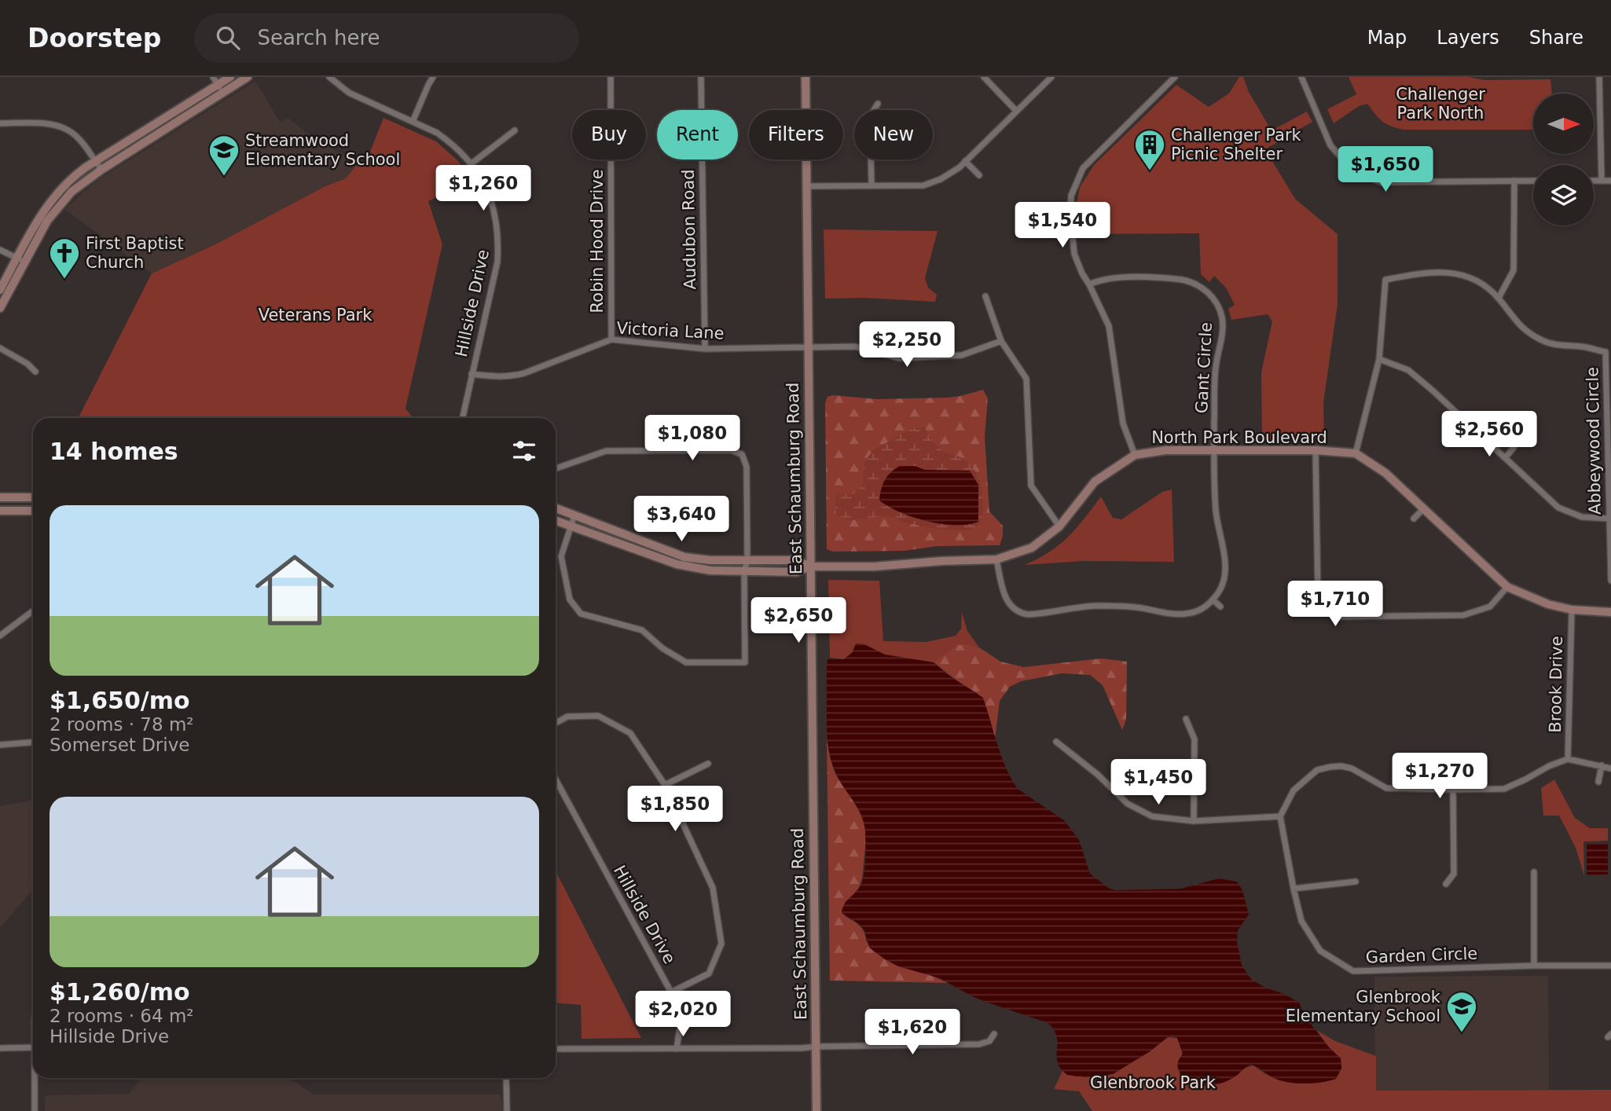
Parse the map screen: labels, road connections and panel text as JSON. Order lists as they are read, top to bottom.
{
  "streets": {
    "street": [
      "Audubon Road",
      "Robin Hood Drive",
      "Hillside Drive",
      "Victoria Lane",
      "Gant Circle",
      "North Park Boulevard",
      "Abbeywood Circle",
      "East Schaumburg Road",
      "Brook Drive",
      "Garden Circle"
    ]
  },
  "crossings": [
    ["Audubon Road", "Victoria Lane"],
    ["Robin Hood Drive", "Victoria Lane"],
    ["Hillside Drive", "Victoria Lane"],
    ["Victoria Lane", "East Schaumburg Road"],
    ["Gant Circle", "North Park Boulevard"],
    ["North Park Boulevard", "East Schaumburg Road"],
    ["North Park Boulevard", "Brook Drive"]
  ],
  "parks": ["Challenger Park North", "Veterans Park", "Glenbrook Park"],
  "places": {
    "building": ["Challenger Park Picnic Shelter"],
    "school or university": ["Streamwood Elementary School", "Glenbrook Elementary School"],
    "church": ["First Baptist Church"]
  },
  "north": "right",
  "page": {
    "header": "Doorstep",
    "search": "Search here",
    "nav": ["Map", "Layers", "Share"],
    "chip": [
      "Buy",
      "Rent",
      "Filters",
      "New"
    ],
    "price": [
      "$1,650",
      "$1,260",
      "$1,540",
      "$2,250",
      "$2,560",
      "$1,080",
      "$3,640",
      "$1,710",
      "$2,650",
      "$1,270",
      "$1,450",
      "$1,850",
      "$2,020",
      "$1,620"
    ],
    "heading": "14 homes",
    "list": [
      {
        "name": "$1,650/mo",
        "note": "2 rooms · 78 m² · Somerset Drive"
      },
      {
        "name": "$1,260/mo",
        "note": "2 rooms · 64 m² · Hillside Drive"
      }
    ]
  }
}
